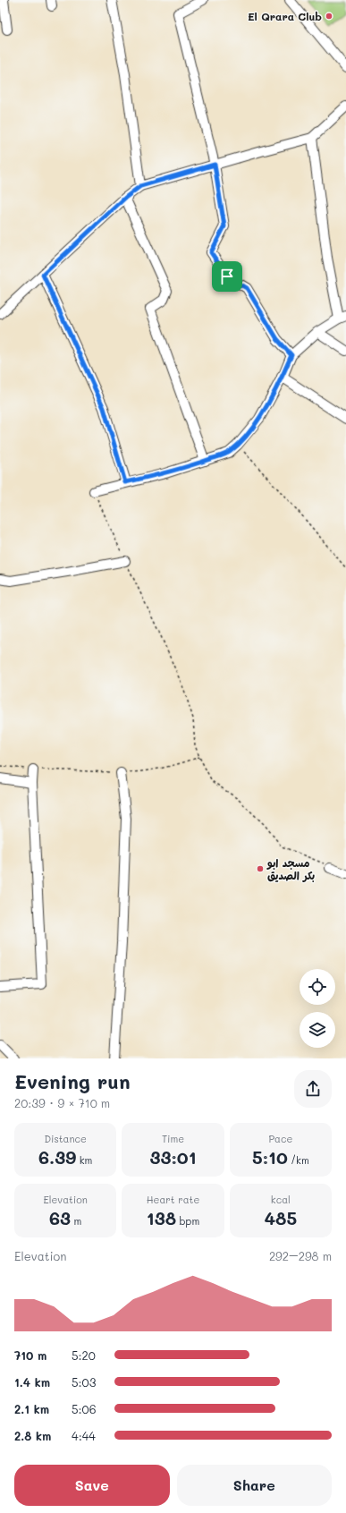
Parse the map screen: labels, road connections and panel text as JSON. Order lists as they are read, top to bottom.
{
  "places": ["El Qrara Club", "مسجد ابو بكر الصديق"],
  "page": {
    "heading": ["Evening run", "20:39 · 9 × 710 m"],
    "stats": [
      ["Distance", "6.39 km"],
      ["Time", "33:01"],
      ["Pace", "5:10 /km"],
      ["Elevation", "63 m"],
      ["Heart rate", "138 bpm"],
      ["kcal", "485"]
    ],
    "chart": ["Elevation", "292–298 m"],
    "list": [
      {
        "name": "710 m",
        "note": "5:20"
      },
      {
        "name": "1.4 km",
        "note": "5:03"
      },
      {
        "name": "2.1 km",
        "note": "5:06"
      },
      {
        "name": "2.8 km",
        "note": "4:44"
      }
    ],
    "buttons": ["Save", "Share"]
  }
}
